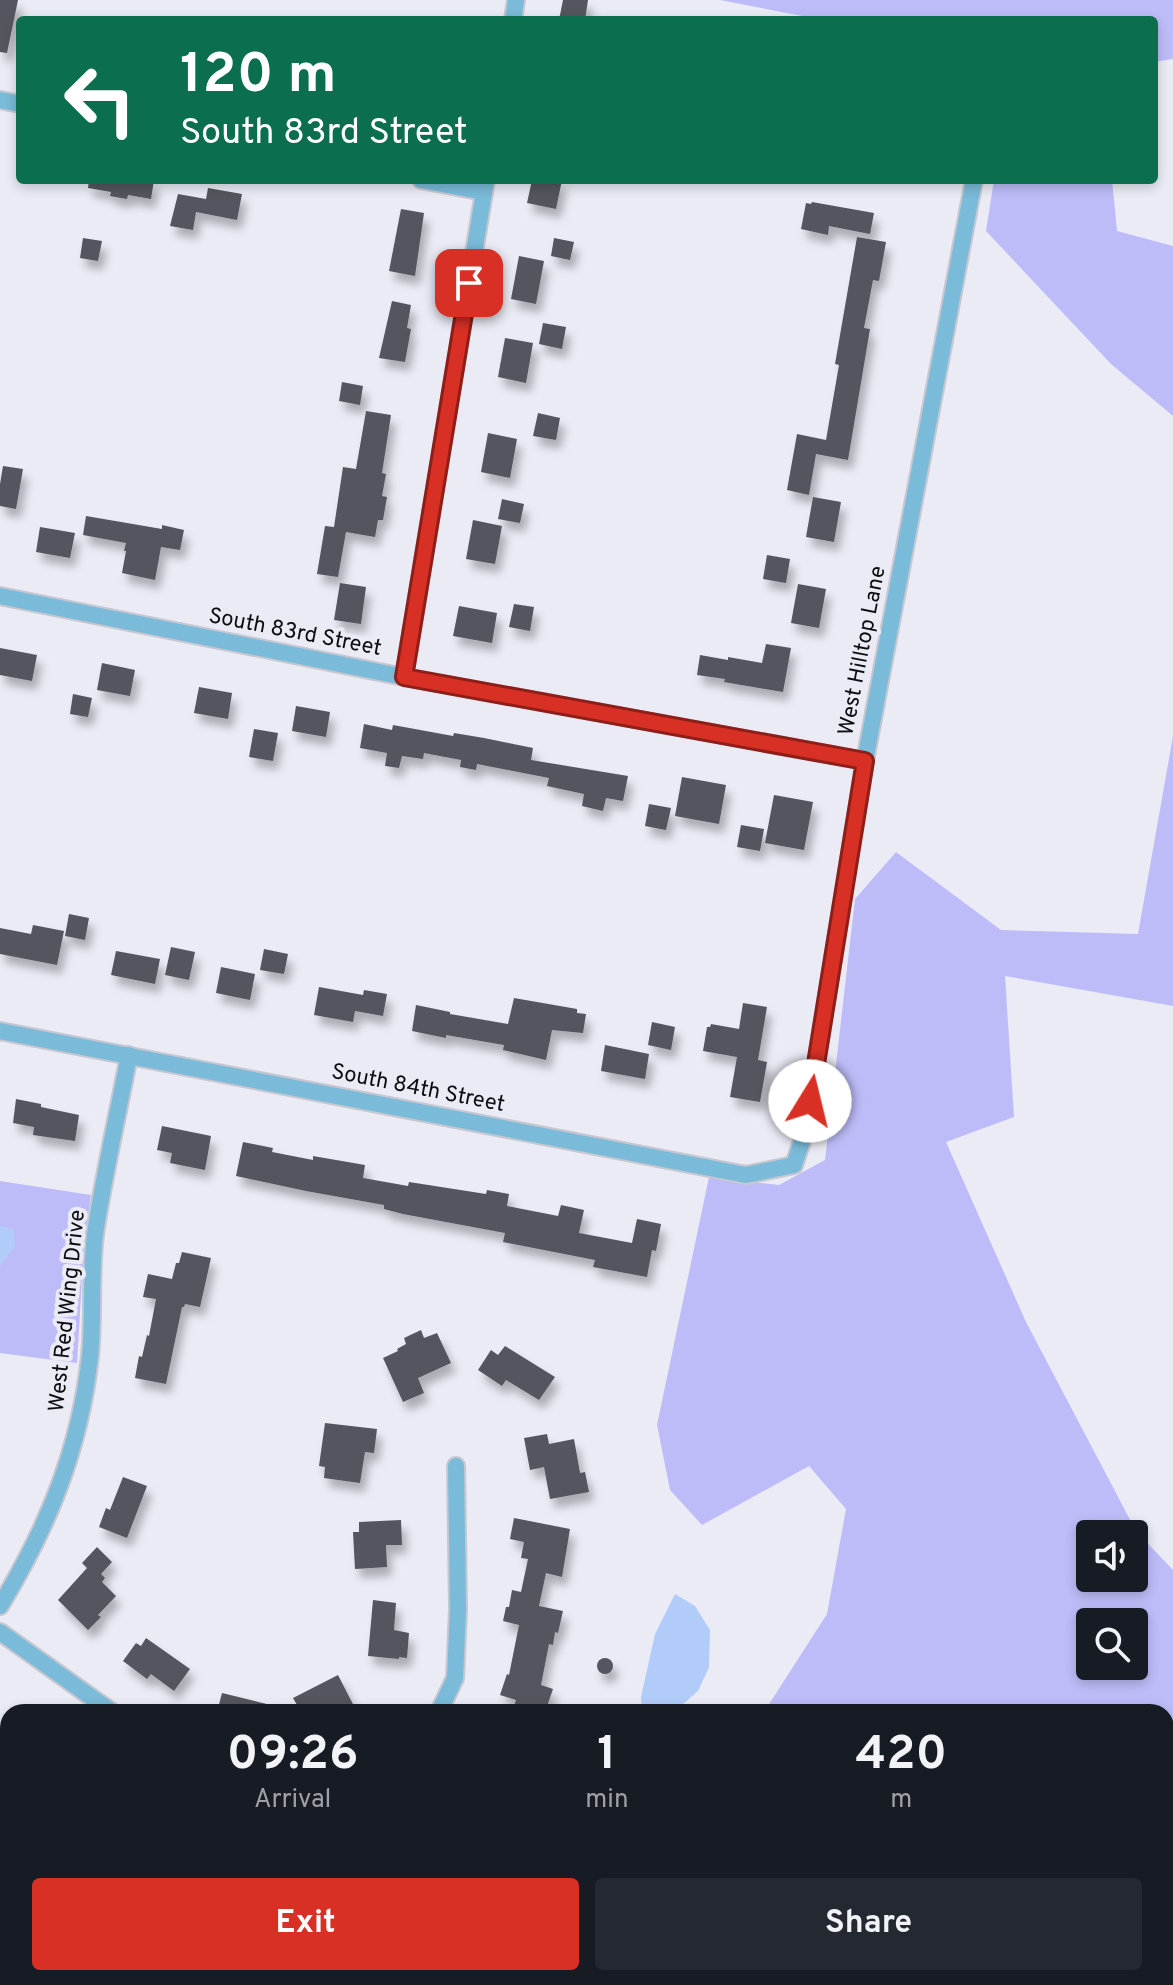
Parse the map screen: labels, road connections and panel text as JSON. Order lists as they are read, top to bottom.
{
  "streets": {
    "street": [
      "South 83rd Street",
      "West Hilltop Lane",
      "South 84th Street",
      "West Red Wing Drive"
    ]
  },
  "crossings": [
    ["South 83rd Street", "West Hilltop Lane"],
    ["West Hilltop Lane", "South 84th Street"],
    ["South 84th Street", "West Red Wing Drive"]
  ],
  "page": {
    "turn": ["120 m", "South 83rd Street"],
    "eta": [
      "09:26",
      "Arrival",
      "1",
      "min",
      "420",
      "m"
    ],
    "buttons": ["Exit", "Share"]
  }
}
